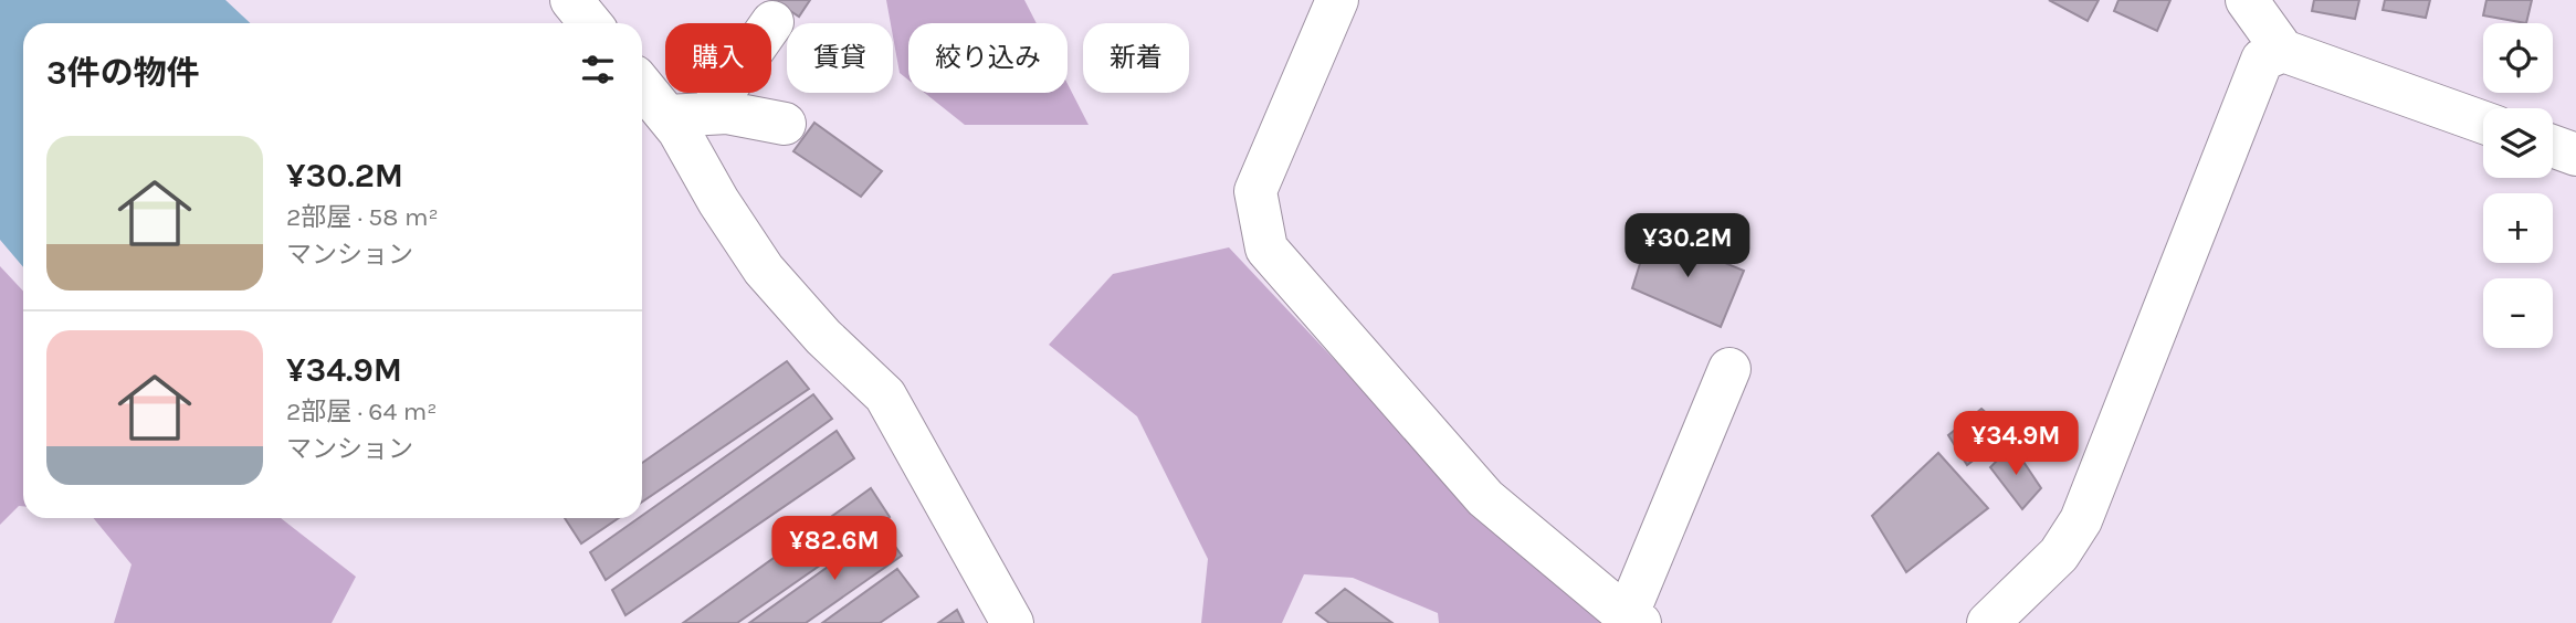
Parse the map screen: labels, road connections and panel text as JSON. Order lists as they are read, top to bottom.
{
  "page": {
    "map_buttons": ["+", "−"],
    "chip": [
      "購入",
      "賃貸",
      "絞り込み",
      "新着"
    ],
    "heading": "3件の物件",
    "list": [
      {
        "name": "¥30.2M",
        "note": "2部屋 · 58 m² · マンション"
      },
      {
        "name": "¥34.9M",
        "note": "2部屋 · 64 m² · マンション"
      }
    ],
    "price": ["¥30.2M", "¥34.9M", "¥82.6M"]
  }
}
